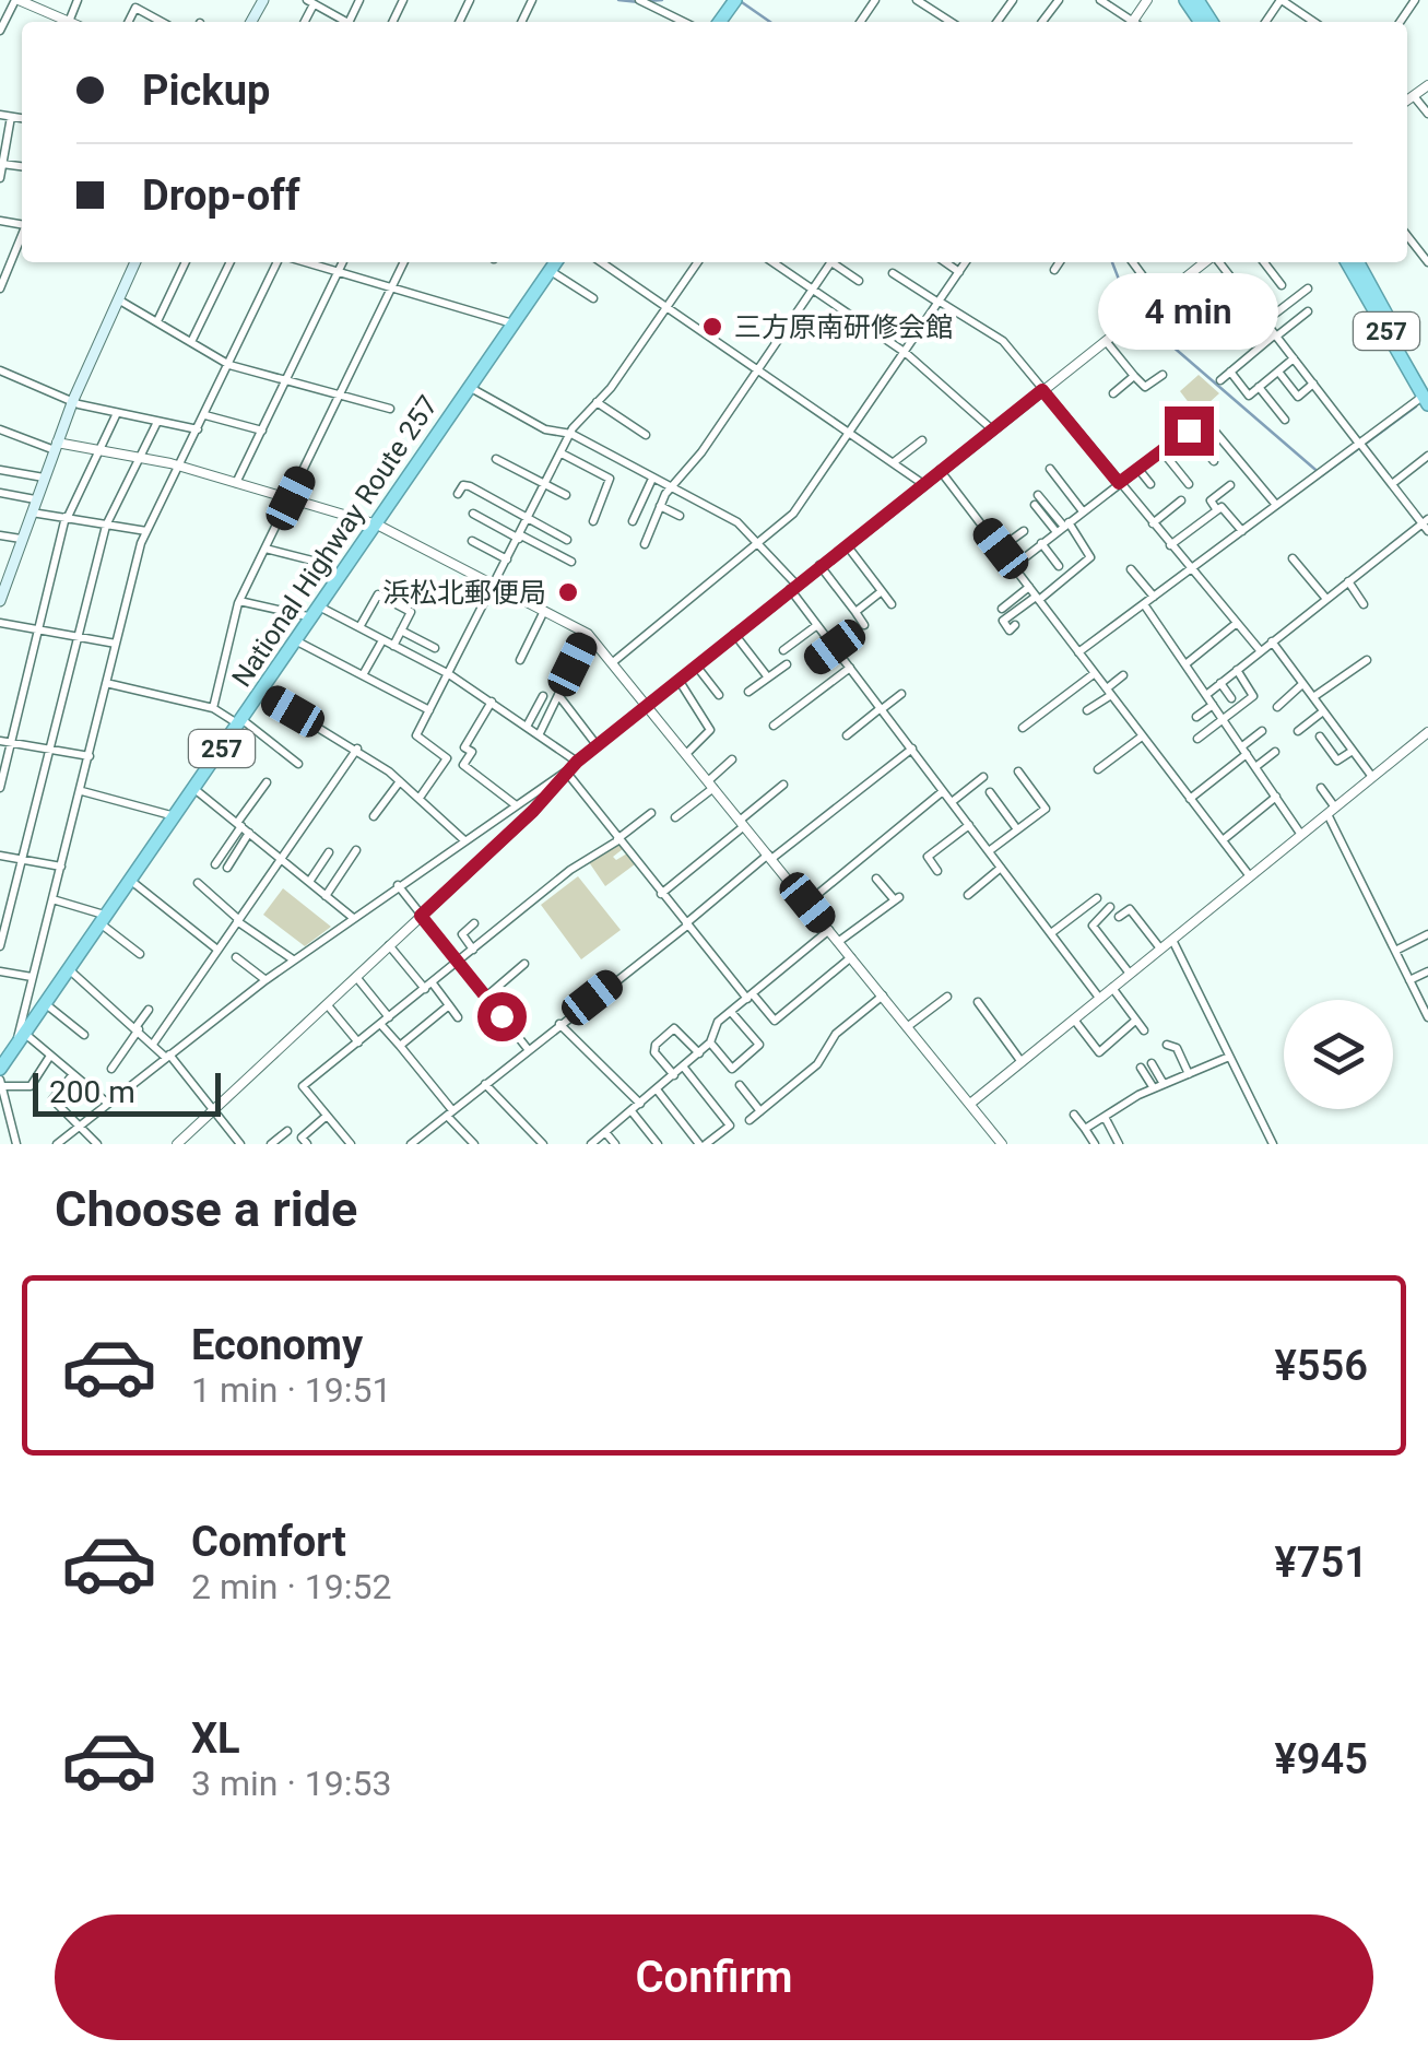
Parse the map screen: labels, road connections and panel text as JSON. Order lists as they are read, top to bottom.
{
  "streets": {
    "highway": ["257", "National Highway Route 257"]
  },
  "places": ["三方原南研修会館", "浜松北郵便局"],
  "scale_bar": "200 m",
  "page": {
    "banner": ["Pickup", "Drop-off"],
    "bubble": "4 min",
    "scale": "200 m",
    "heading": "Choose a ride",
    "list": [
      {
        "name": "Economy",
        "note": "1 min · 19:51",
        "value": "¥556"
      },
      {
        "name": "Comfort",
        "note": "2 min · 19:52",
        "value": "¥751"
      },
      {
        "name": "XL",
        "note": "3 min · 19:53",
        "value": "¥945"
      }
    ],
    "buttons": "Confirm"
  }
}
